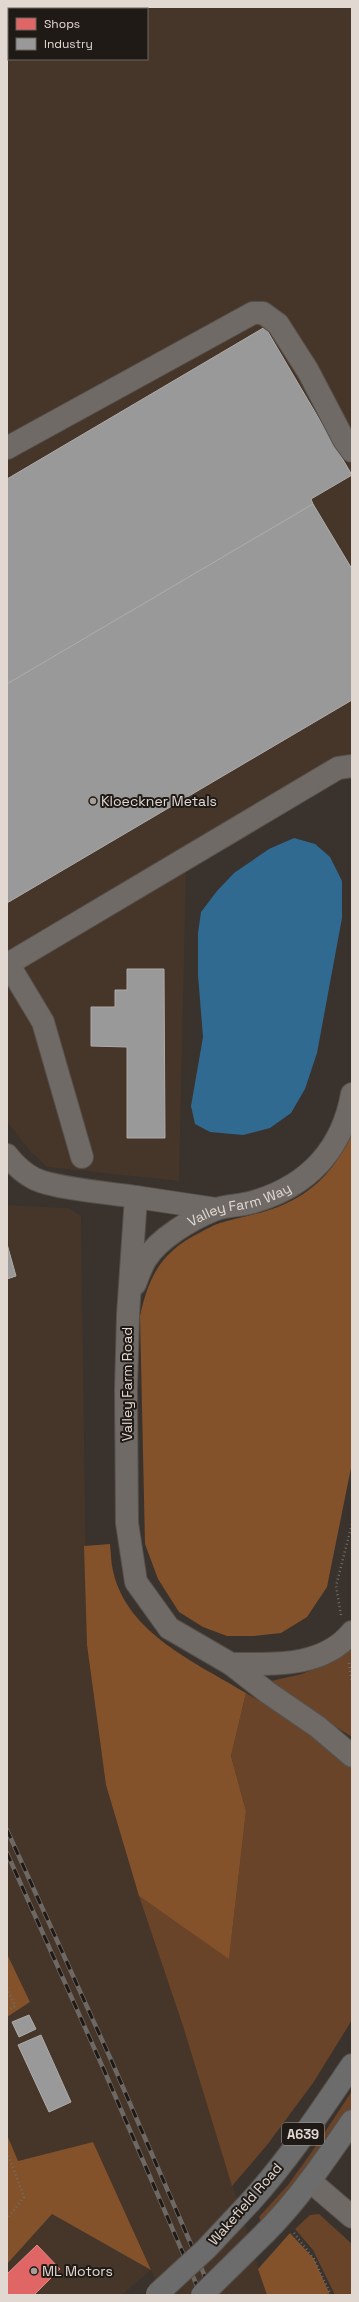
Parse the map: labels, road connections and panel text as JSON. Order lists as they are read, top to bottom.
{
  "streets": {
    "main road": ["A639", "Wakefield Road"],
    "street": ["Valley Farm Way", "Valley Farm Road"]
  },
  "crossings": [
    ["Valley Farm Way", "Valley Farm Road"]
  ],
  "places": ["Kloeckner Metals", "ML Motors"],
  "legend": ["Shops", "Industry"]
}
